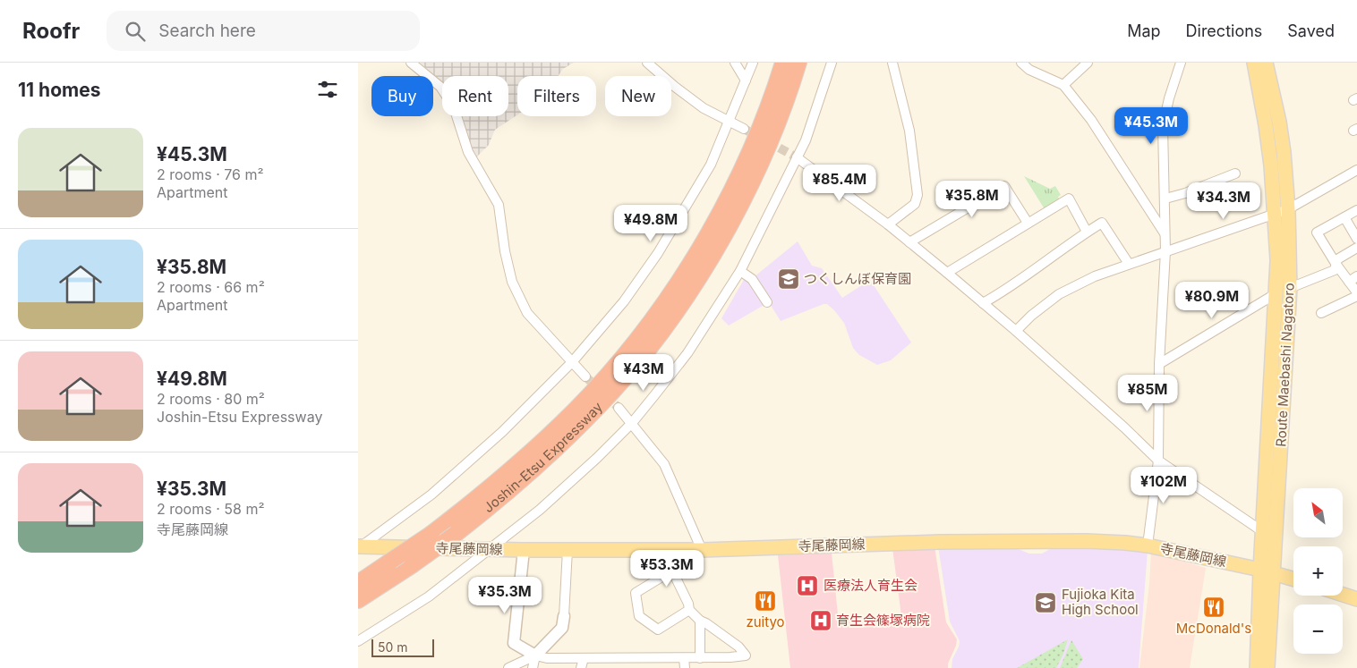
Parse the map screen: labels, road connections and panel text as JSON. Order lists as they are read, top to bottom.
{
  "streets": {
    "highway": ["Joshin-Etsu Expressway"],
    "main road": ["Route Maebashi Nagatoro", "寺尾藤岡線"]
  },
  "crossings": [
    ["Route Maebashi Nagatoro", "寺尾藤岡線"]
  ],
  "places": {
    "school or university": ["つくしんぼ保育園", "Fujioka Kita High School"],
    "hospital": ["医療法人育生会", "育生会篠塚病院"],
    "restaurant": ["zuityo", "McDonald's"]
  },
  "scale_bar": "50 m",
  "north": "top left",
  "page": {
    "header": "Roofr",
    "search": "Search here",
    "nav": ["Map", "Directions", "Saved"],
    "heading": "11 homes",
    "chip": [
      "Buy",
      "Rent",
      "Filters",
      "New"
    ],
    "price": [
      "¥45.3M",
      "¥85.4M",
      "¥35.8M",
      "¥34.3M",
      "¥49.8M",
      "¥80.9M",
      "¥43M",
      "¥85M",
      "¥102M",
      "¥53.3M",
      "¥35.3M"
    ],
    "list": [
      {
        "name": "¥45.3M",
        "note": "2 rooms · 76 m² · Apartment"
      },
      {
        "name": "¥35.8M",
        "note": "2 rooms · 66 m² · Apartment"
      },
      {
        "name": "¥49.8M",
        "note": "2 rooms · 80 m² · Joshin-Etsu Expressway"
      },
      {
        "name": "¥35.3M",
        "note": "2 rooms · 58 m² · 寺尾藤岡線"
      }
    ],
    "map_buttons": ["+", "−"],
    "scale": "50 m"
  }
}
